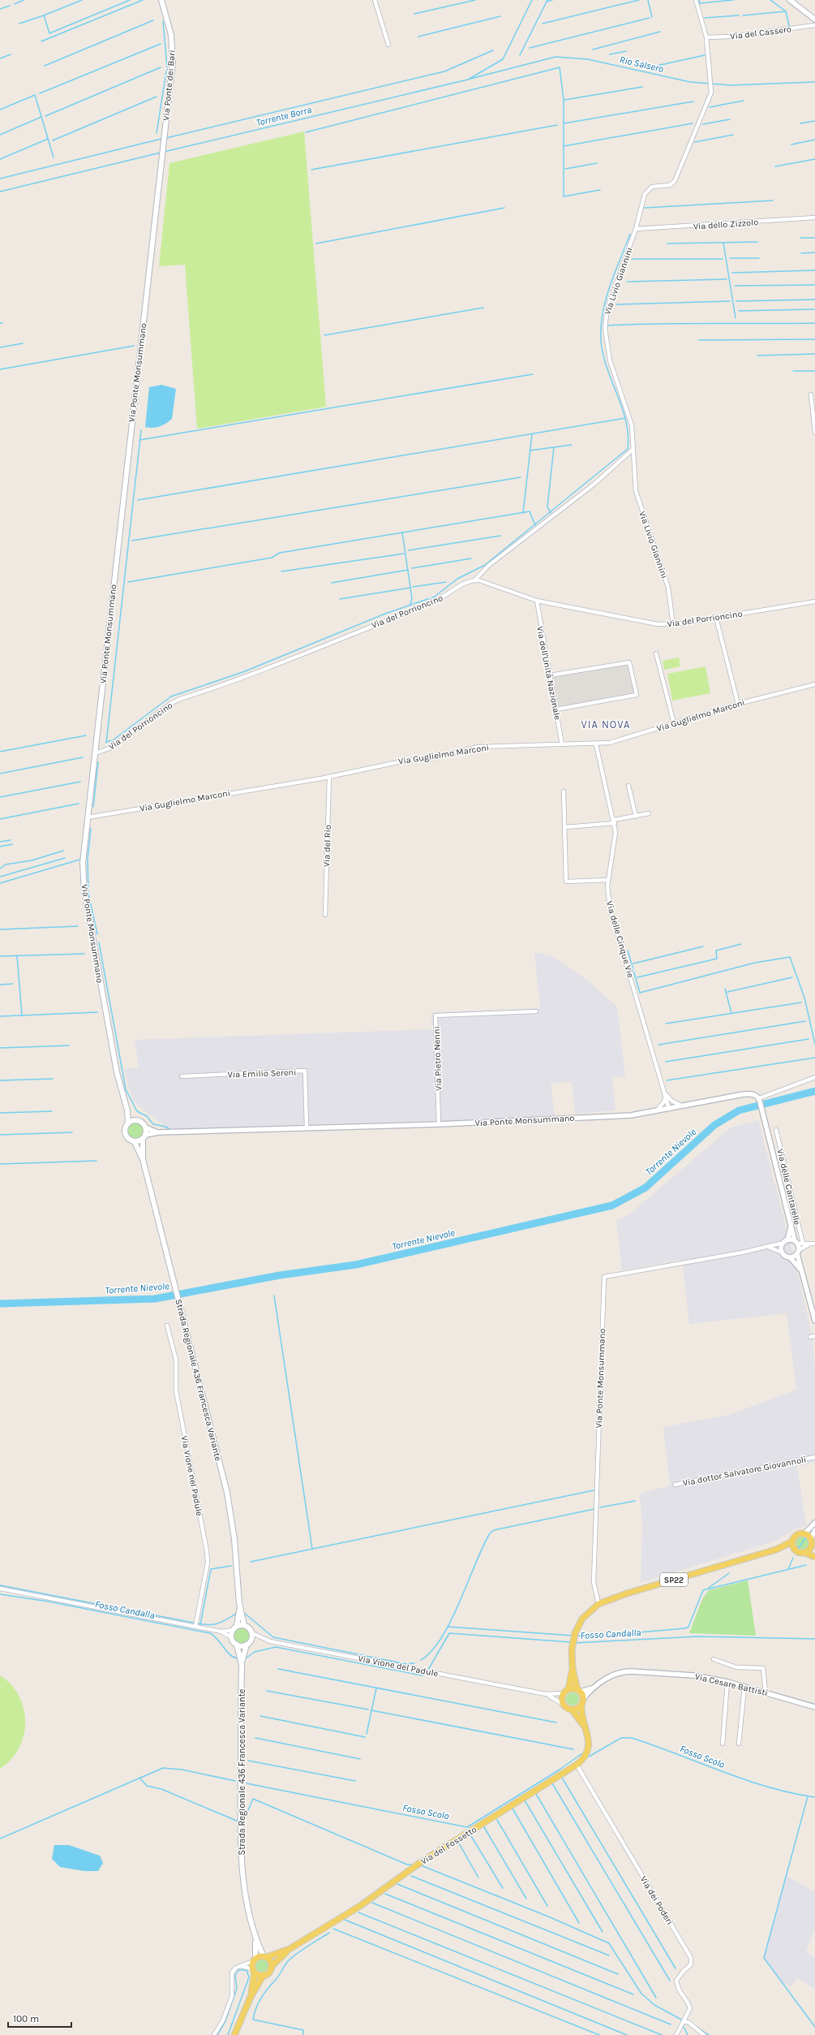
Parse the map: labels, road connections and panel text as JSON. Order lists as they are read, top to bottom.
{
  "streets": {
    "main road": [
      "Via Ponte dei Bari",
      "Via Ponte Monsummano",
      "Strada Regionale 436 Francesca Variante",
      "SP22",
      "Via del Fossetto"
    ],
    "street": [
      "Via del Cassero",
      "Via dello Zizzolo",
      "Via Livio Giannini",
      "Via del Porrioncino",
      "Via dell'Unità Nazionale",
      "Via Guglielmo Marconi",
      "Via del Rio",
      "Via delle Cinque Vie",
      "Via Pietro Nenni",
      "Via Emilio Sereni",
      "Via delle Cantarelle",
      "Via dottor Salvatore Giovannoli",
      "Via Vione nel Padule",
      "Via Vione del Padule",
      "Via Cesare Battisti",
      "Via dei Poderi"
    ]
  },
  "crossings": [
    ["Via del Cassero", "Via Livio Giannini"],
    ["Via Ponte dei Bari", "Via Ponte Monsummano"],
    ["Via dello Zizzolo", "Via Livio Giannini"],
    ["Via Livio Giannini", "Via del Porrioncino"],
    ["Via Ponte Monsummano", "Via del Porrioncino"],
    ["Via Ponte Monsummano", "Via Guglielmo Marconi"],
    ["Via Ponte Monsummano", "Via delle Cinque Vie"],
    ["Via Ponte Monsummano", "Via Pietro Nenni"],
    ["Via Ponte Monsummano", "Via Emilio Sereni"],
    ["Via Ponte Monsummano", "SP22"],
    ["Via del Porrioncino", "Via dell'Unità Nazionale"],
    ["Via dell'Unità Nazionale", "Via Guglielmo Marconi"],
    ["Via Guglielmo Marconi", "Via del Rio"],
    ["Via Guglielmo Marconi", "Via delle Cinque Vie"],
    ["SP22", "Via del Fossetto"],
    ["Via del Fossetto", "Via dei Poderi"]
  ],
  "districts": ["VIA NOVA"],
  "water": [
    "Rio Salsero",
    "Torrente Borra",
    "Torrente Nievole",
    "Fosso Candalla",
    "Fosso Scolo"
  ],
  "scale_bar": "100 m"
}
